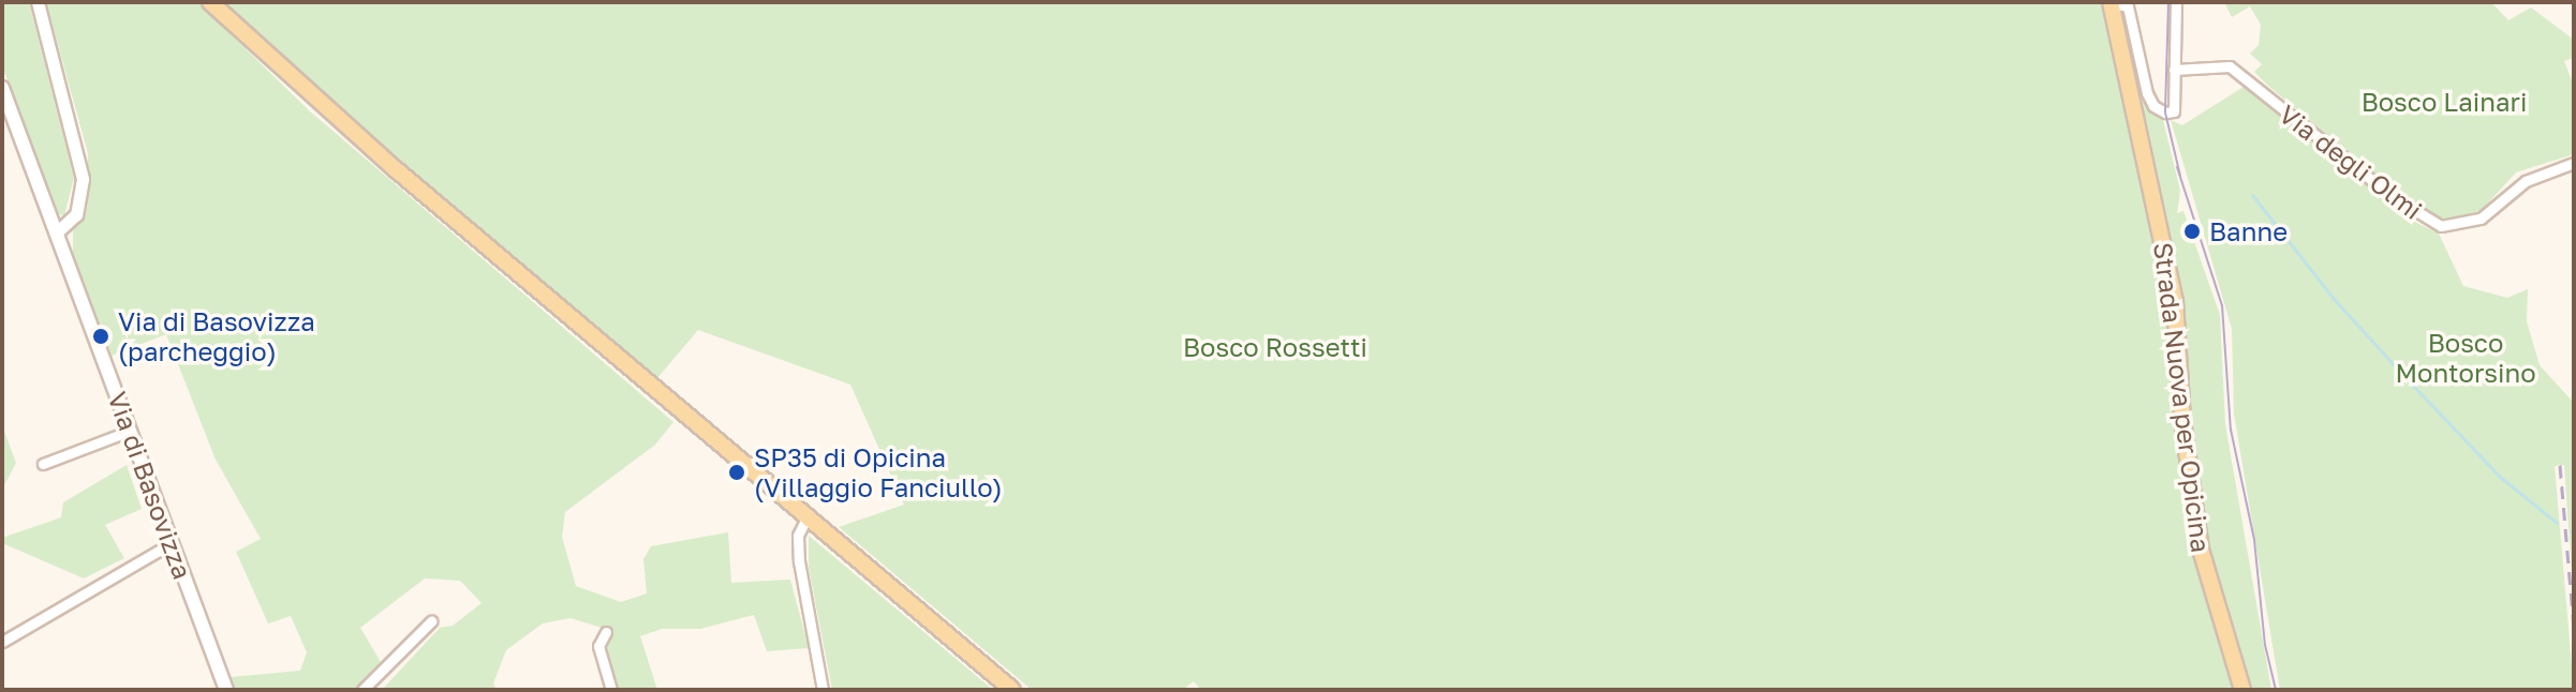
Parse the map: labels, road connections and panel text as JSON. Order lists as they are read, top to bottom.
{
  "streets": {
    "main road": ["Strada Nuova per Opicina", "Via di Basovizza"],
    "street": ["Via degli Olmi"]
  },
  "parks": ["Bosco Lainari", "Bosco Montorsino", "Bosco Rossetti"],
  "places": ["Banne", "Via di Basovizza (parcheggio)", "SP35 di Opicina (Villaggio Fanciullo)"]
}
